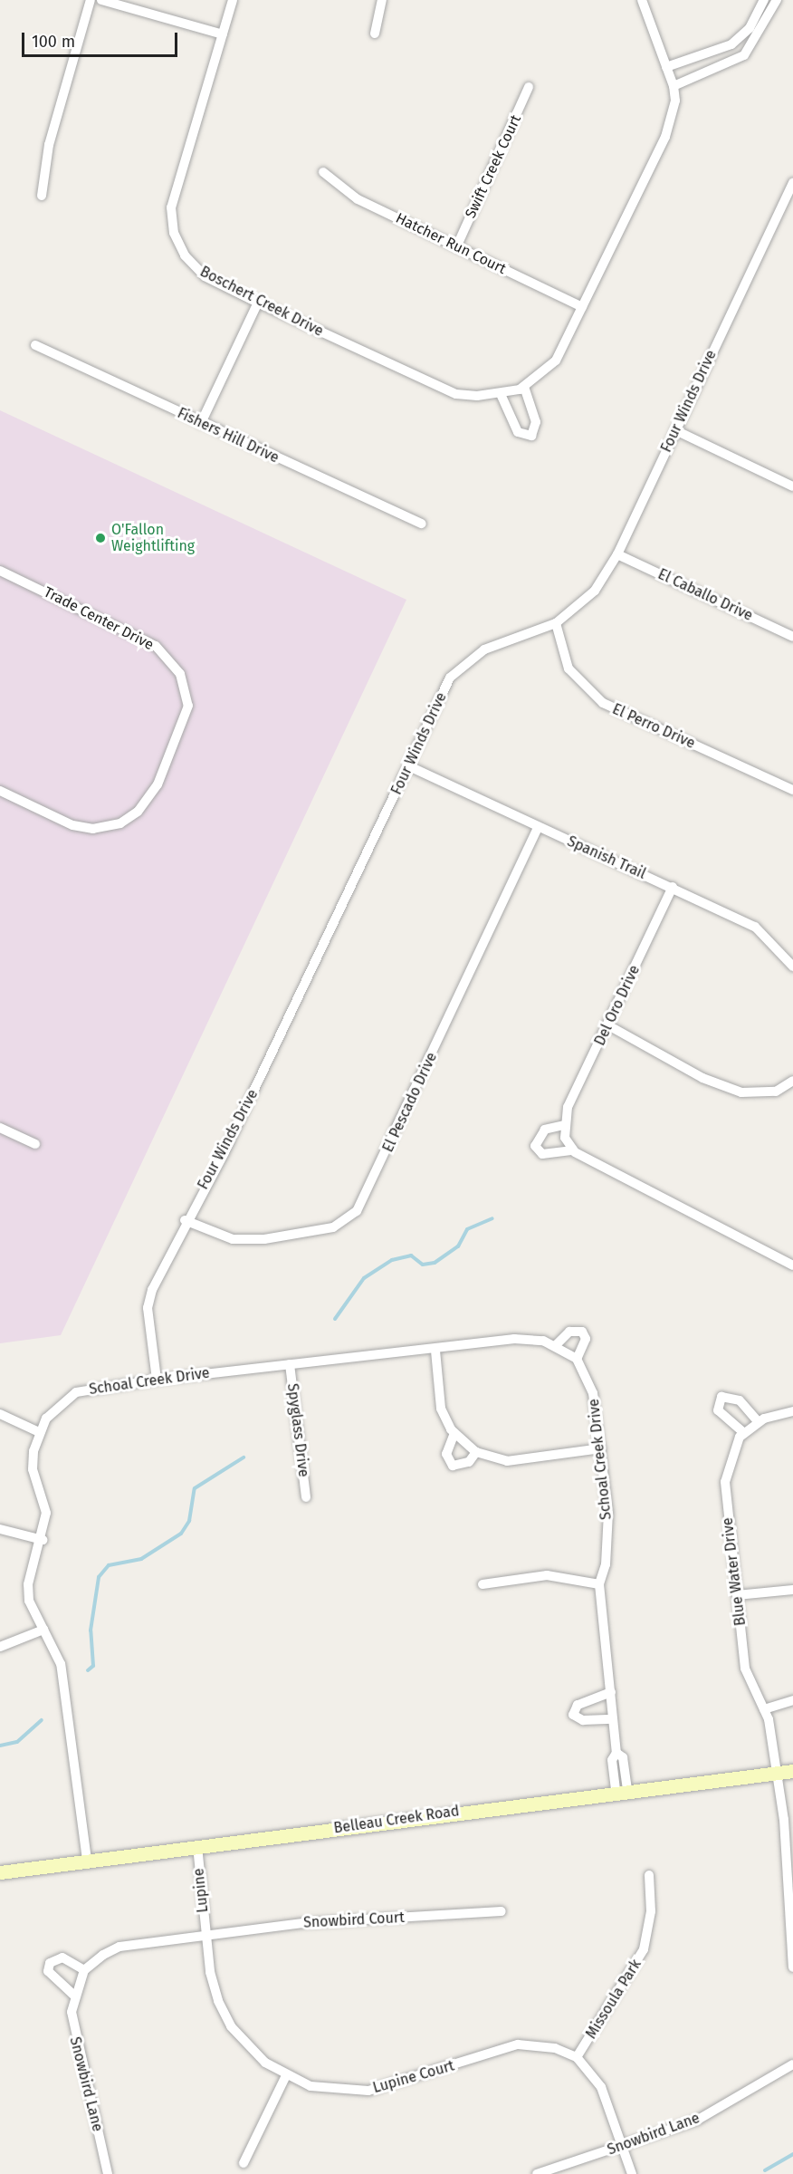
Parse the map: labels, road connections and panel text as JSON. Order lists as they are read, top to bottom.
{
  "streets": {
    "main road": ["Belleau Creek Road"],
    "street": [
      "Swift Creek Court",
      "Hatcher Run Court",
      "Boschert Creek Drive",
      "Four Winds Drive",
      "Fishers Hill Drive",
      "El Caballo Drive",
      "Trade Center Drive",
      "El Perro Drive",
      "Spanish Trail",
      "Del Oro Drive",
      "El Pescado Drive",
      "Schoal Creek Drive",
      "Spyglass Drive",
      "Blue Water Drive",
      "Lupine",
      "Snowbird Court",
      "Missoula Park",
      "Lupine Court",
      "Snowbird Lane"
    ]
  },
  "crossings": [
    ["Swift Creek Court", "Hatcher Run Court"],
    ["Hatcher Run Court", "Boschert Creek Drive"],
    ["Four Winds Drive", "El Caballo Drive"],
    ["Four Winds Drive", "El Perro Drive"],
    ["Four Winds Drive", "Spanish Trail"],
    ["Four Winds Drive", "El Pescado Drive"],
    ["Four Winds Drive", "Schoal Creek Drive"],
    ["Spanish Trail", "Del Oro Drive"],
    ["Spanish Trail", "El Pescado Drive"],
    ["Schoal Creek Drive", "Spyglass Drive"],
    ["Schoal Creek Drive", "Belleau Creek Road"],
    ["Blue Water Drive", "Belleau Creek Road"],
    ["Belleau Creek Road", "Lupine"],
    ["Lupine", "Snowbird Court"],
    ["Lupine", "Lupine Court"],
    ["Snowbird Court", "Lupine Court"],
    ["Missoula Park", "Lupine Court"]
  ],
  "places": ["O'Fallon Weightlifting"],
  "scale_bar": "100 m"
}
